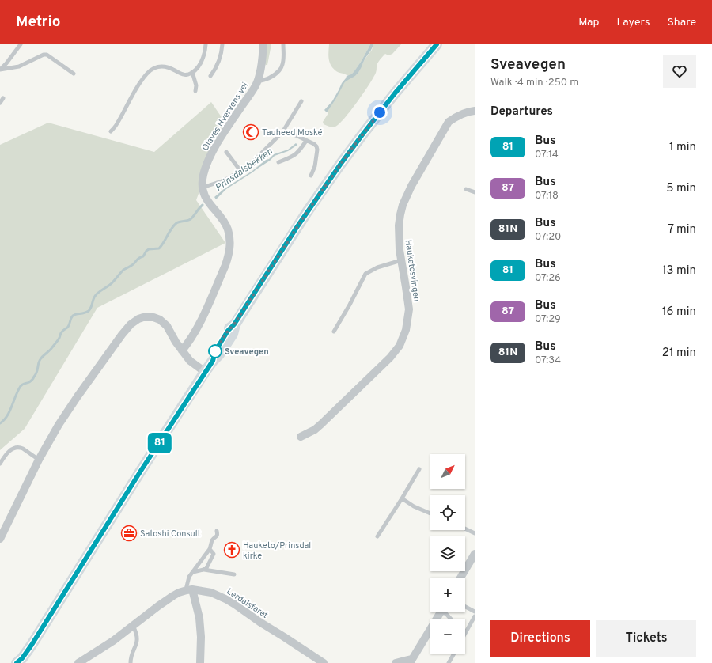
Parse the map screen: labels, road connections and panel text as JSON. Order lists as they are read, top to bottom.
{
  "streets": {
    "street": ["Olaves Hvervens vei", "Hauketosvingen", "Lerdalsfaret"]
  },
  "water": ["Prinsdalsbekken"],
  "places": {
    "mosque": ["Tauheed Moské"],
    "other": ["Sveavegen"],
    "office": ["Satoshi Consult"],
    "church": ["Hauketo/Prinsdal kirke"]
  },
  "lines": ["bus line 81"],
  "north": "top right",
  "page": {
    "header": "Metrio",
    "nav": ["Map", "Layers", "Share"],
    "on_map": "81",
    "heading": [
      ["Sveavegen", "Walk · 4 min · 250 m"],
      "Departures"
    ],
    "list": [
      {
        "mark": "81",
        "name": "Bus",
        "note": "07:14",
        "value": "1 min"
      },
      {
        "mark": "87",
        "name": "Bus",
        "note": "07:18",
        "value": "5 min"
      },
      {
        "mark": "81N",
        "name": "Bus",
        "note": "07:20",
        "value": "7 min"
      },
      {
        "mark": "81",
        "name": "Bus",
        "note": "07:26",
        "value": "13 min"
      },
      {
        "mark": "87",
        "name": "Bus",
        "note": "07:29",
        "value": "16 min"
      },
      {
        "mark": "81N",
        "name": "Bus",
        "note": "07:34",
        "value": "21 min"
      }
    ],
    "map_buttons": ["+", "−"],
    "buttons": ["Directions", "Tickets"]
  }
}
